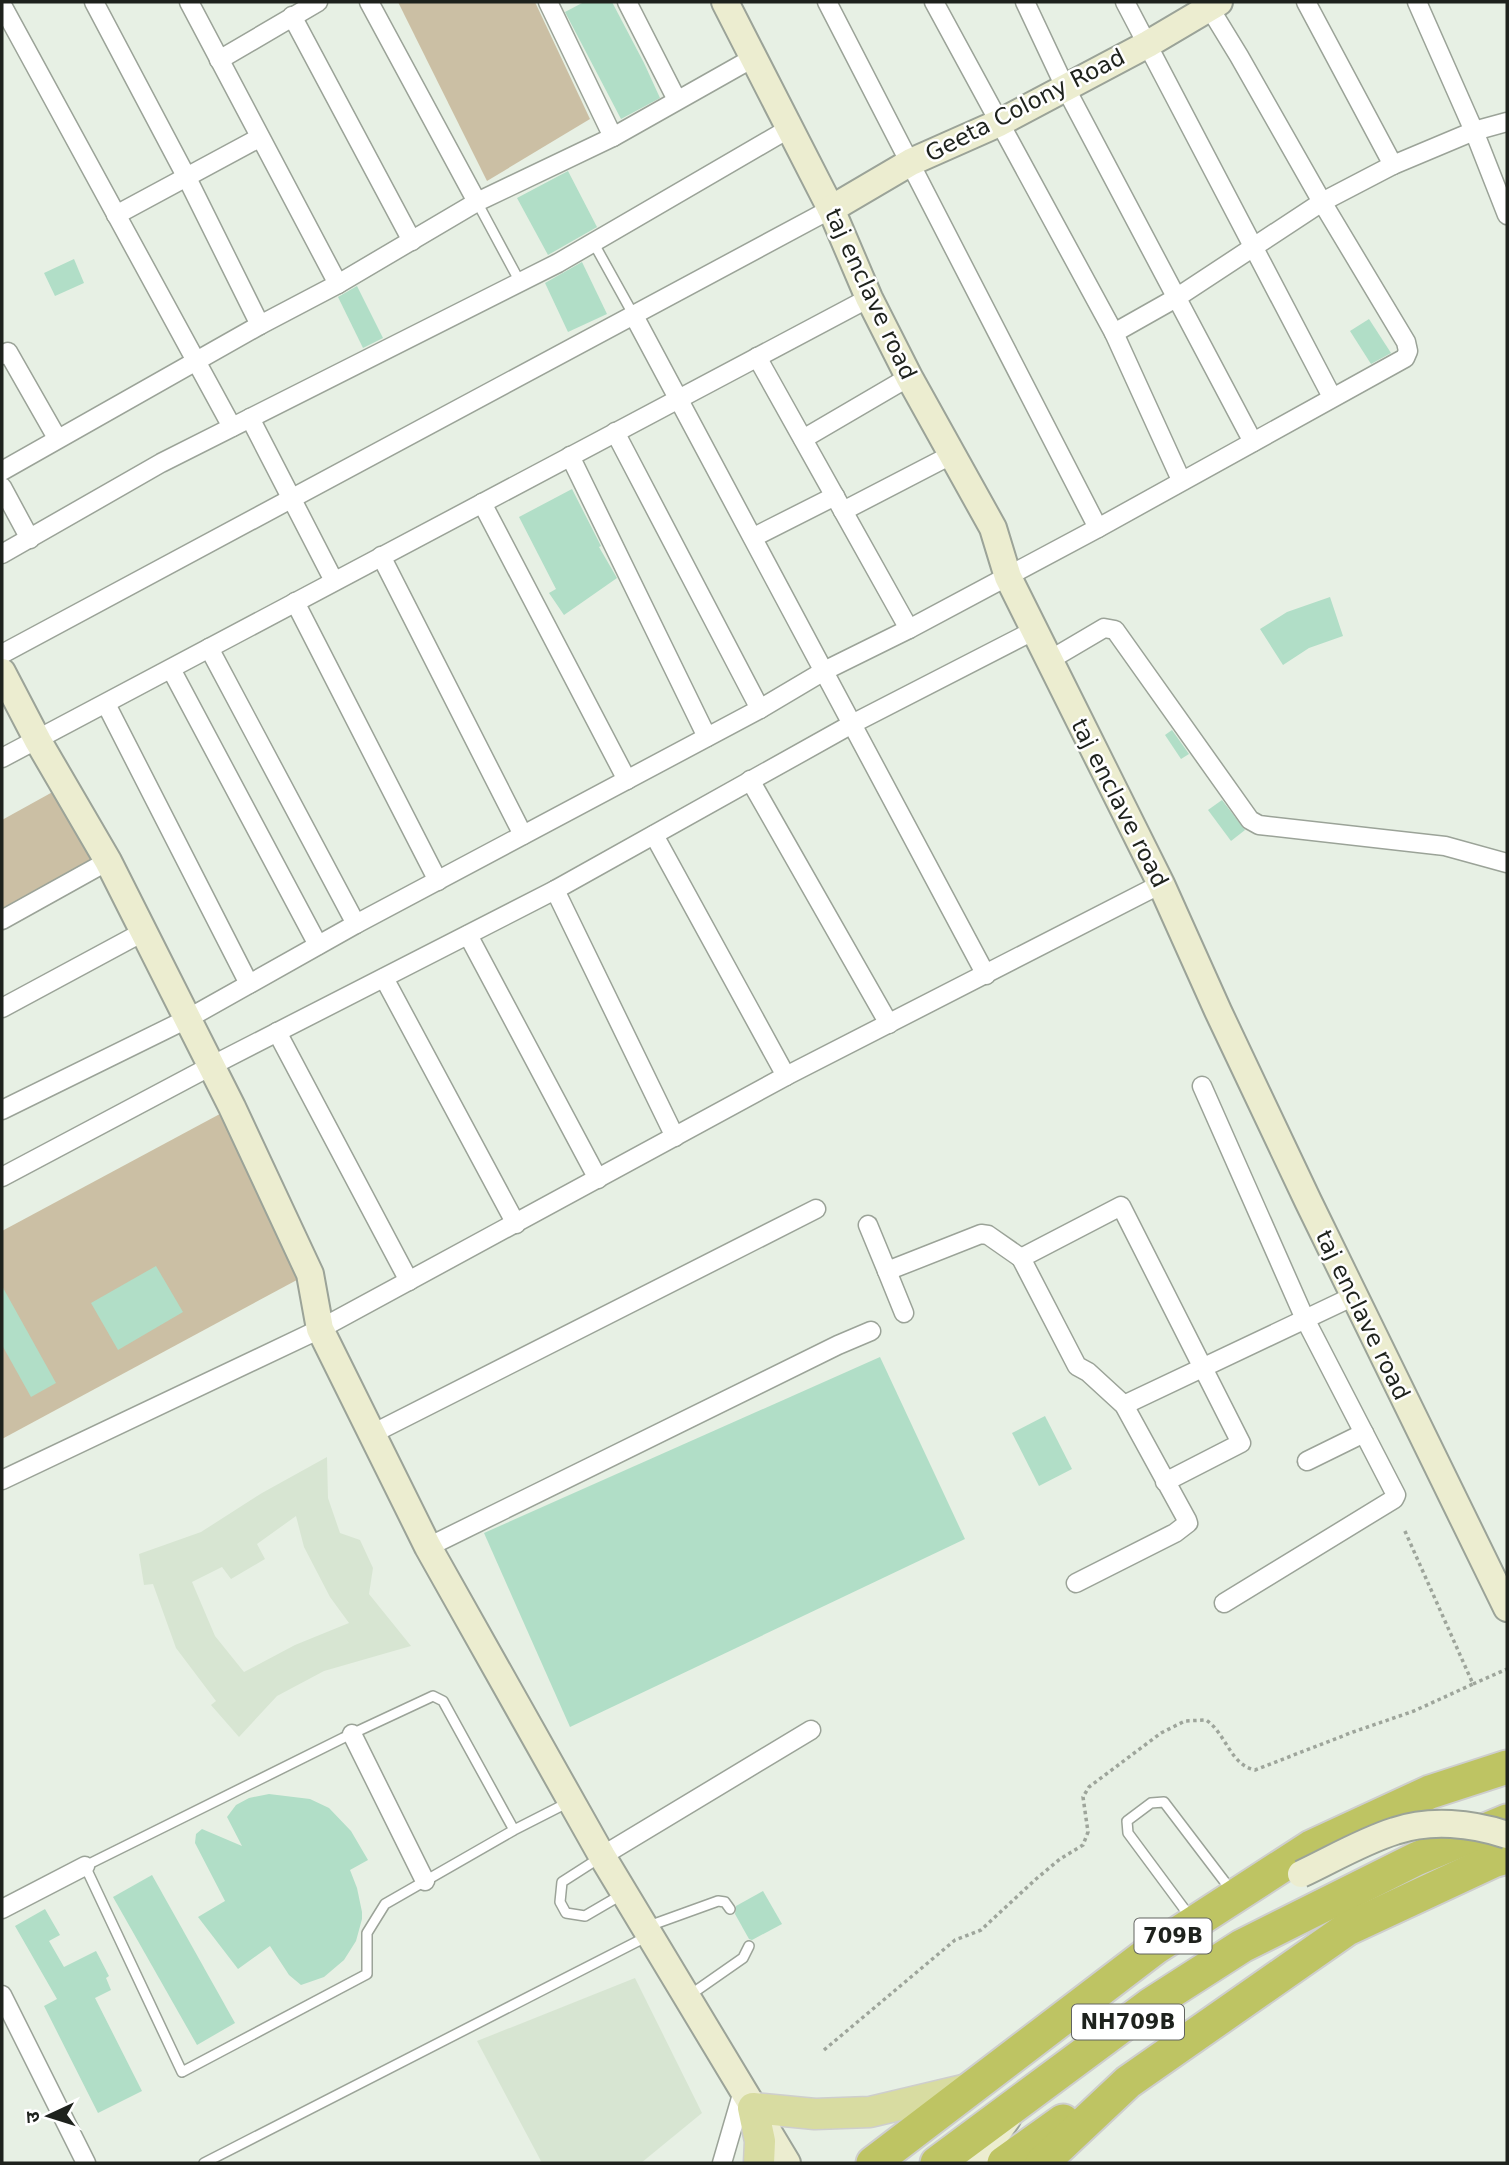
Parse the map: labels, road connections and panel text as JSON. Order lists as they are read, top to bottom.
{
  "streets": {
    "highway": ["709B", "NH709B"],
    "street": ["Geeta Colony Road", "taj enclave road"]
  },
  "crossings": [
    ["Geeta Colony Road", "taj enclave road"]
  ],
  "north": "left"
}
